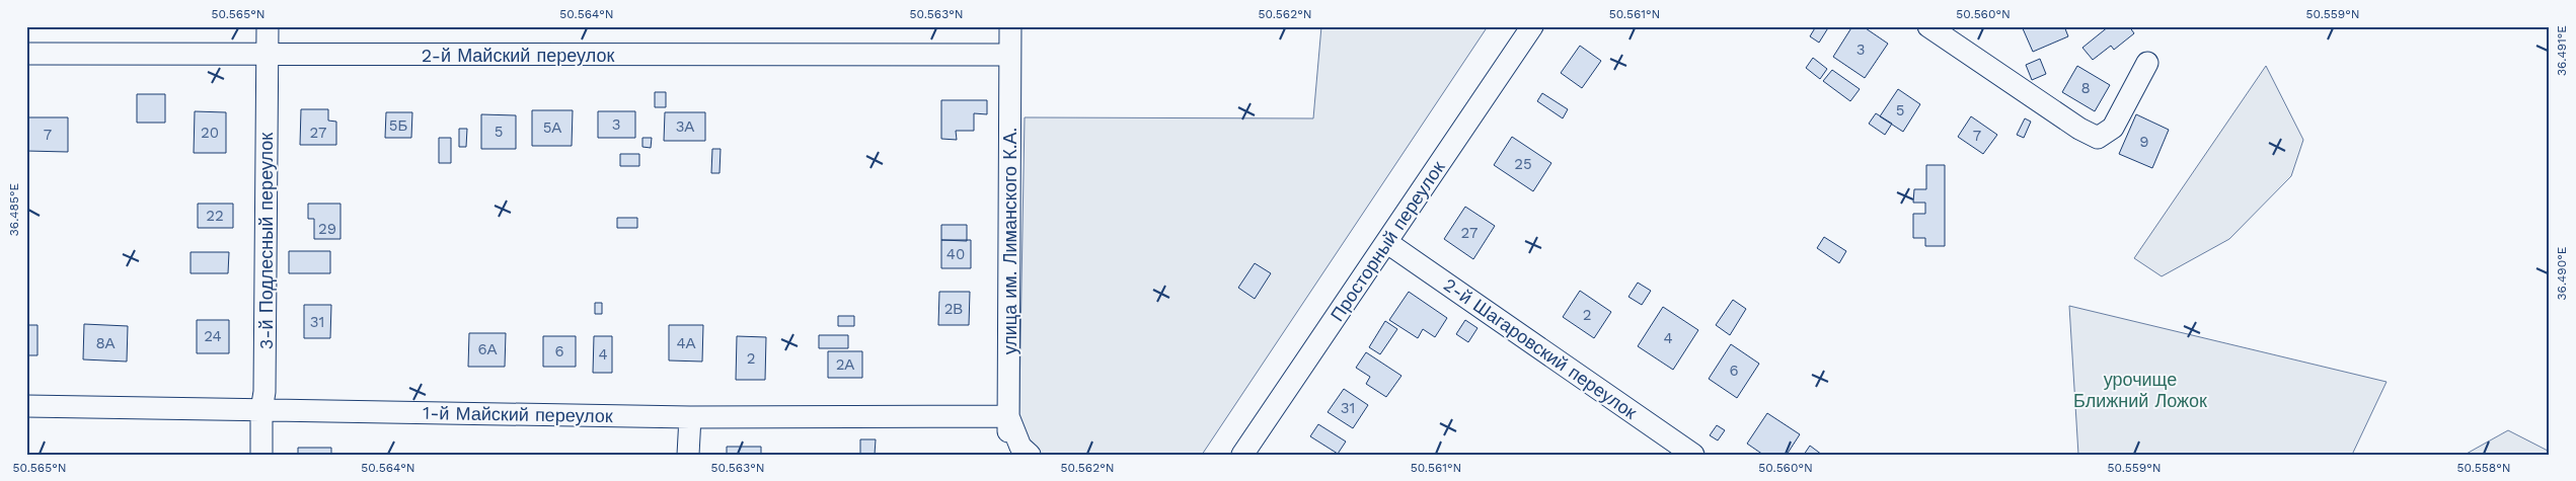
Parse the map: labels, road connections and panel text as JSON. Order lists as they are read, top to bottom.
{
  "streets": {
    "street": [
      "2-й Майский переулок",
      "3-й Подлесный переулок",
      "улица им. Лиманского К.А.",
      "Просторный переулок",
      "2-й Шагаровский переулок",
      "1-й Майский переулок"
    ]
  },
  "crossings": [
    ["2-й Майский переулок", "3-й Подлесный переулок"],
    ["2-й Майский переулок", "улица им. Лиманского К.А."],
    ["3-й Подлесный переулок", "1-й Майский переулок"],
    ["улица им. Лиманского К.А.", "1-й Майский переулок"],
    ["Просторный переулок", "2-й Шагаровский переулок"]
  ],
  "parks": ["урочище Ближний Ложок"],
  "house_numbers": [
    "3",
    "8",
    "5",
    "3",
    "5Б",
    "3А",
    "5А",
    "5",
    "20",
    "27",
    "7",
    "7",
    "9",
    "25",
    "22",
    "29",
    "27",
    "40",
    "2В",
    "2",
    "31",
    "24",
    "4",
    "8А",
    "4А",
    "6А",
    "6",
    "4",
    "2",
    "2А",
    "6",
    "31"
  ],
  "coordinates": [
    "50.565°N",
    "50.564°N",
    "50.563°N",
    "50.562°N",
    "50.561°N",
    "50.560°N",
    "50.559°N",
    "36.491°E",
    "36.485°E",
    "36.490°E",
    "50.558°N"
  ]
}
